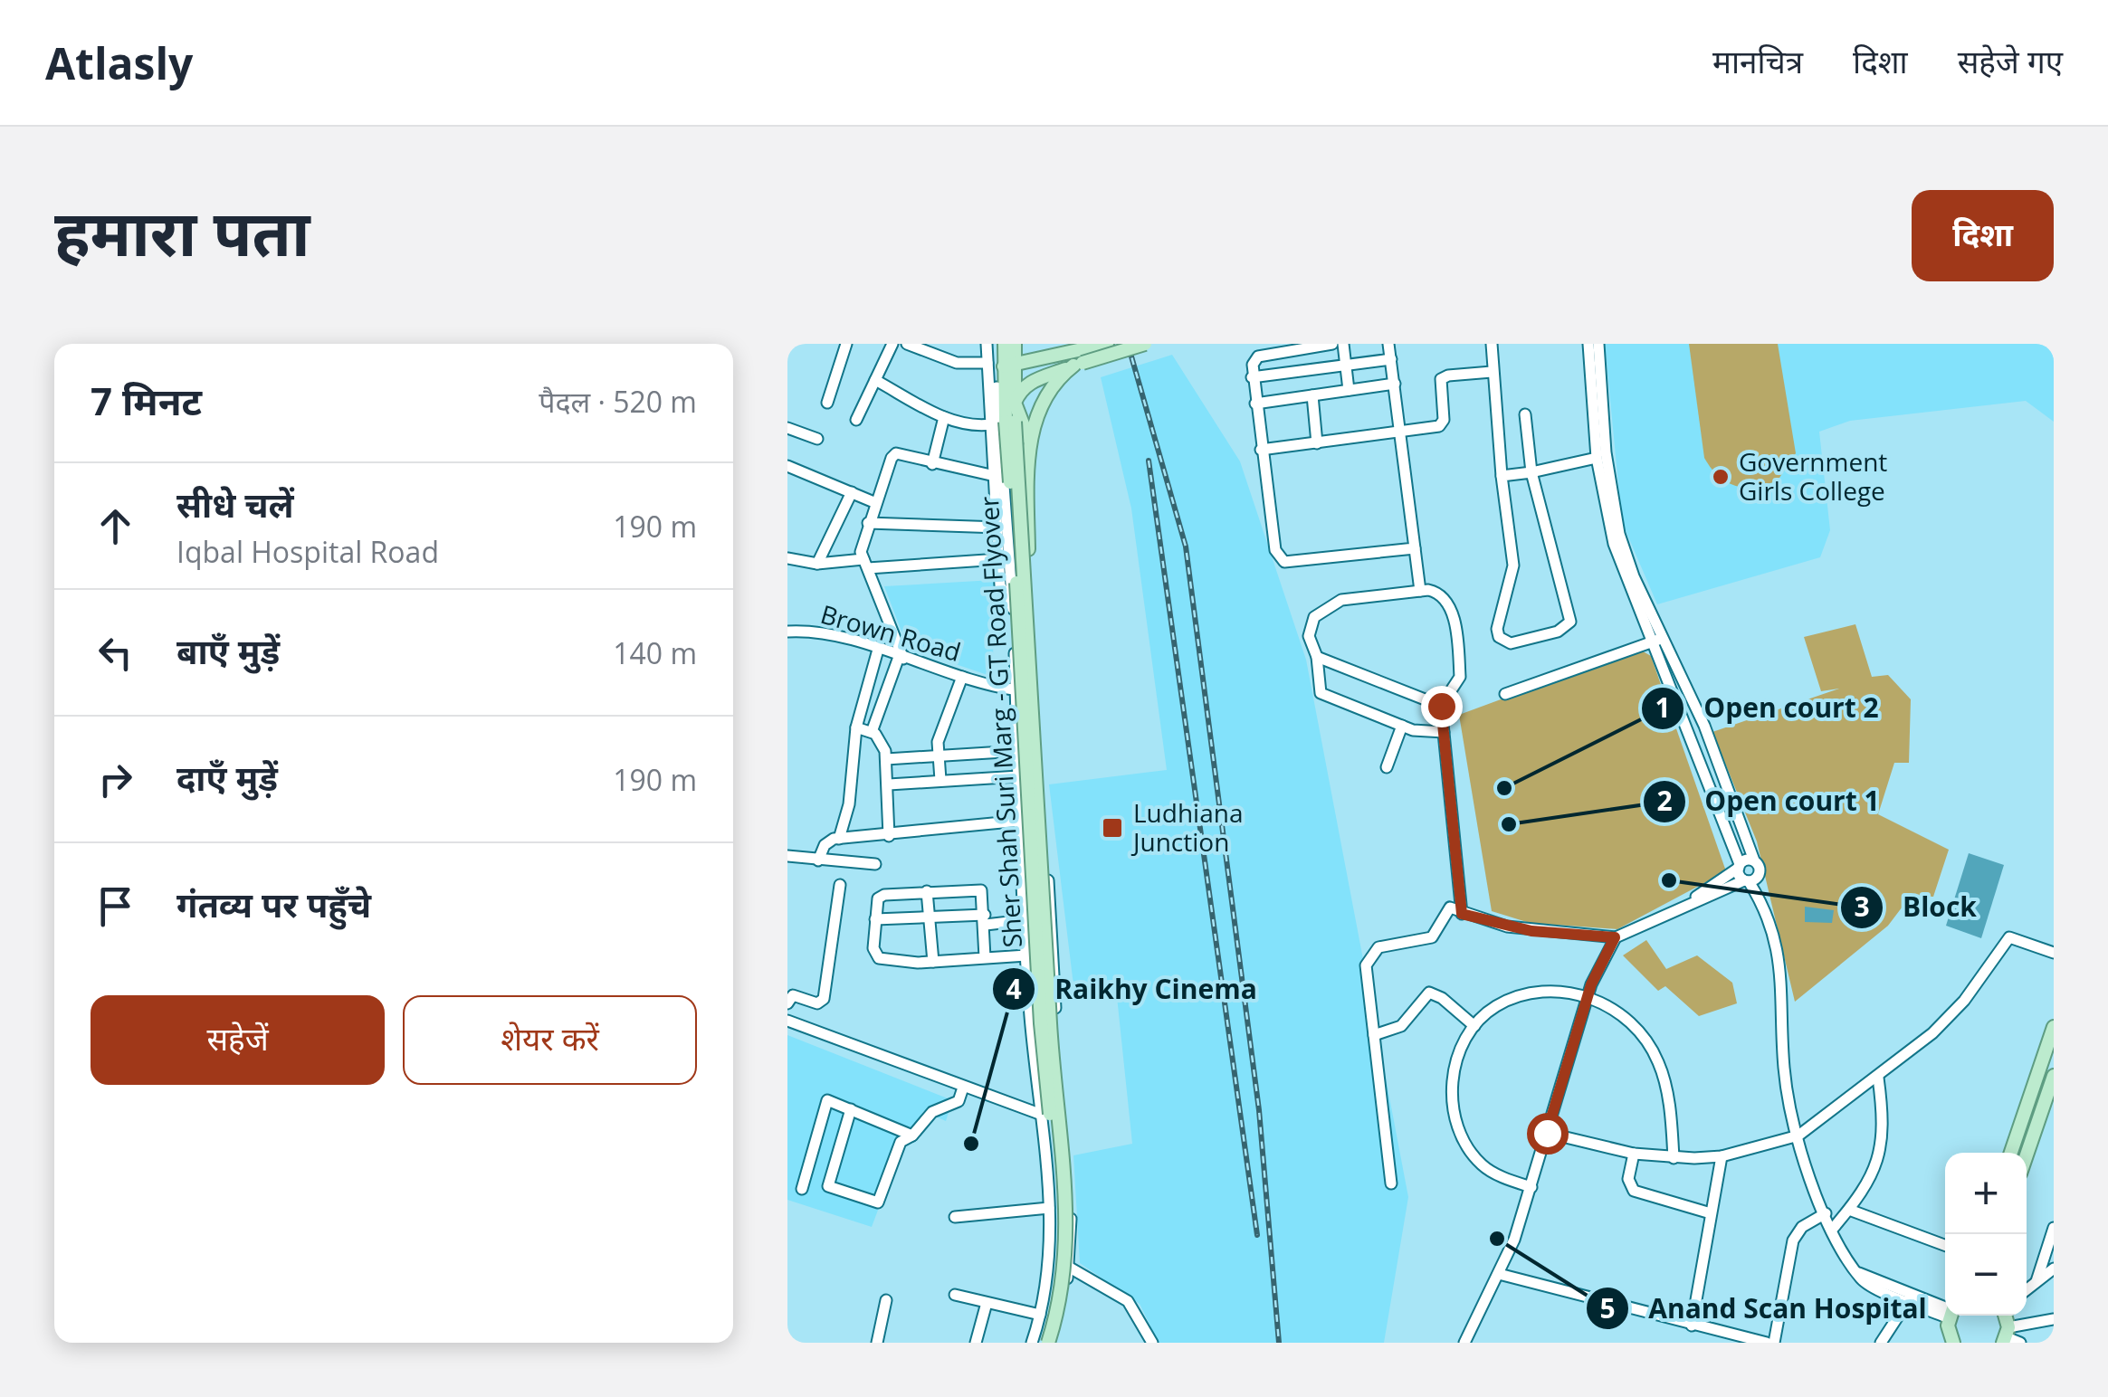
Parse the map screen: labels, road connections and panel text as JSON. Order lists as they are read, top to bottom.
{
  "streets": {
    "main road": ["Sher Shah Suri Marg - GT Road Flyover"],
    "street": ["Brown Road"]
  },
  "places": {
    "other": [
      "Government Girls College",
      "Open court 2",
      "Open court 1",
      "Block",
      "Raikhy Cinema",
      "Anand Scan Hospital"
    ],
    "transit": ["Ludhiana Junction"]
  },
  "page": {
    "header": "Atlasly",
    "nav": ["मानचित्र", "दिशा", "सहेजे गए"],
    "title": "हमारा पता",
    "buttons": [
      "दिशा",
      ["सहेजें", "शेयर करें"]
    ],
    "heading": ["7 मिनट", "पैदल · 520 m"],
    "list": [
      ["सीधे चलें", "Iqbal Hospital Road", "190 m"],
      ["बाएँ मुड़ें", "140 m"],
      ["दाएँ मुड़ें", "190 m"],
      "गंतव्य पर पहुँचे"
    ],
    "map_buttons": ["+", "−"]
  }
}
